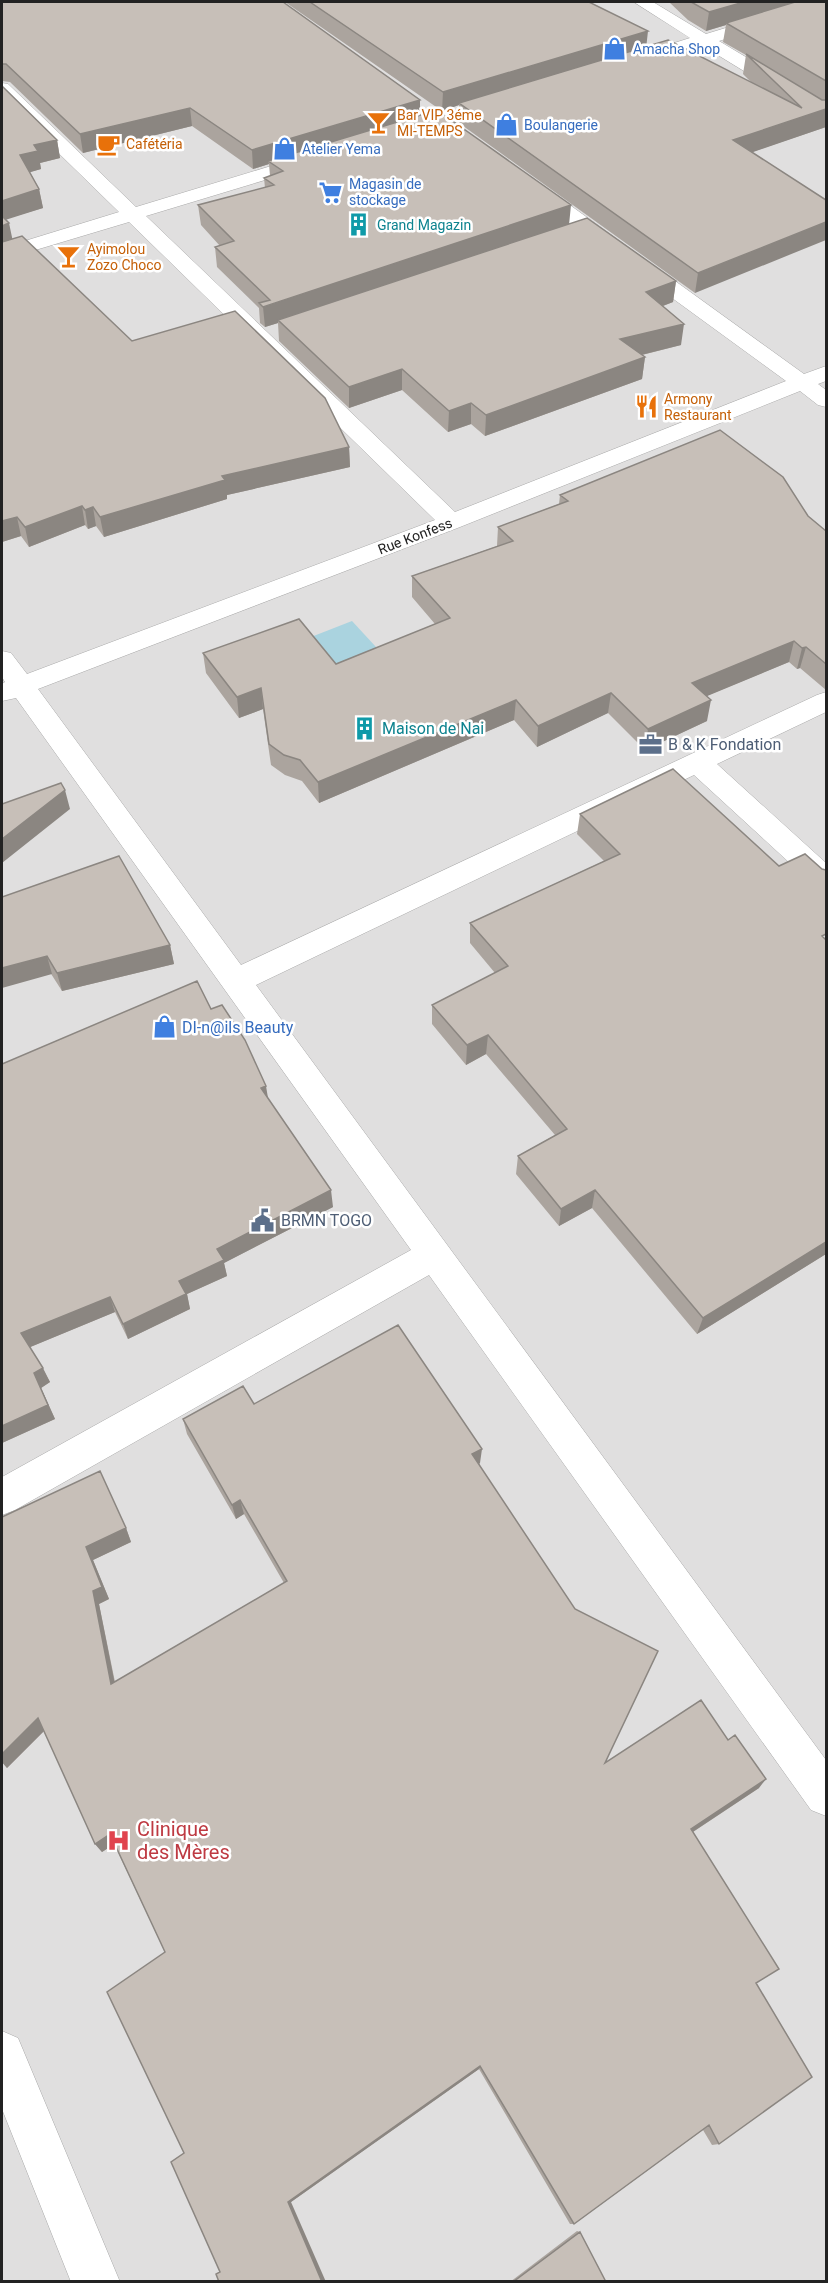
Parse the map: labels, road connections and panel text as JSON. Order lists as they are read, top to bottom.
{
  "streets": {
    "street": ["Rue Konfess"]
  },
  "places": {
    "shop": [
      "Amacha Shop",
      "Boulangerie",
      "Atelier Yema",
      "DI-n@ils Beauty"
    ],
    "bar": ["Bar VIP 3éme MI-TEMPS", "Ayimolou Zozo Choco"],
    "cafe": ["Cafétéria"],
    "supermarket": ["Magasin de stockage"],
    "building": ["Grand Magazin", "Maison de Nai"],
    "restaurant": ["Armony Restaurant"],
    "office": ["B & K Fondation"],
    "public building": ["BRMN TOGO"],
    "hospital": ["Clinique des Mères"]
  }
}
